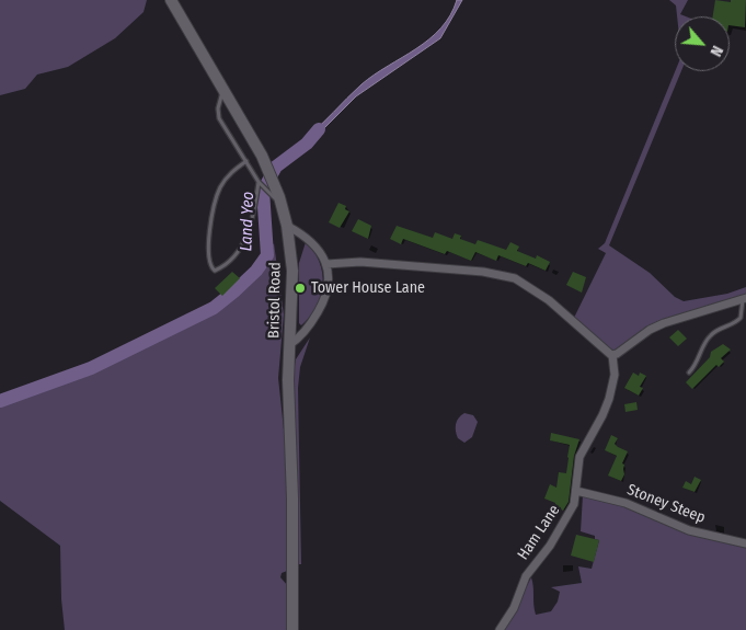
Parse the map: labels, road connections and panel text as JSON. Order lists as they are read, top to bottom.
{
  "streets": {
    "main road": ["Bristol Road"],
    "street": ["Stoney Steep", "Ham Lane"]
  },
  "crossings": [
    ["Stoney Steep", "Ham Lane"]
  ],
  "water": ["Land Yeo"],
  "places": ["Tower House Lane"],
  "north": "bottom right"
}
